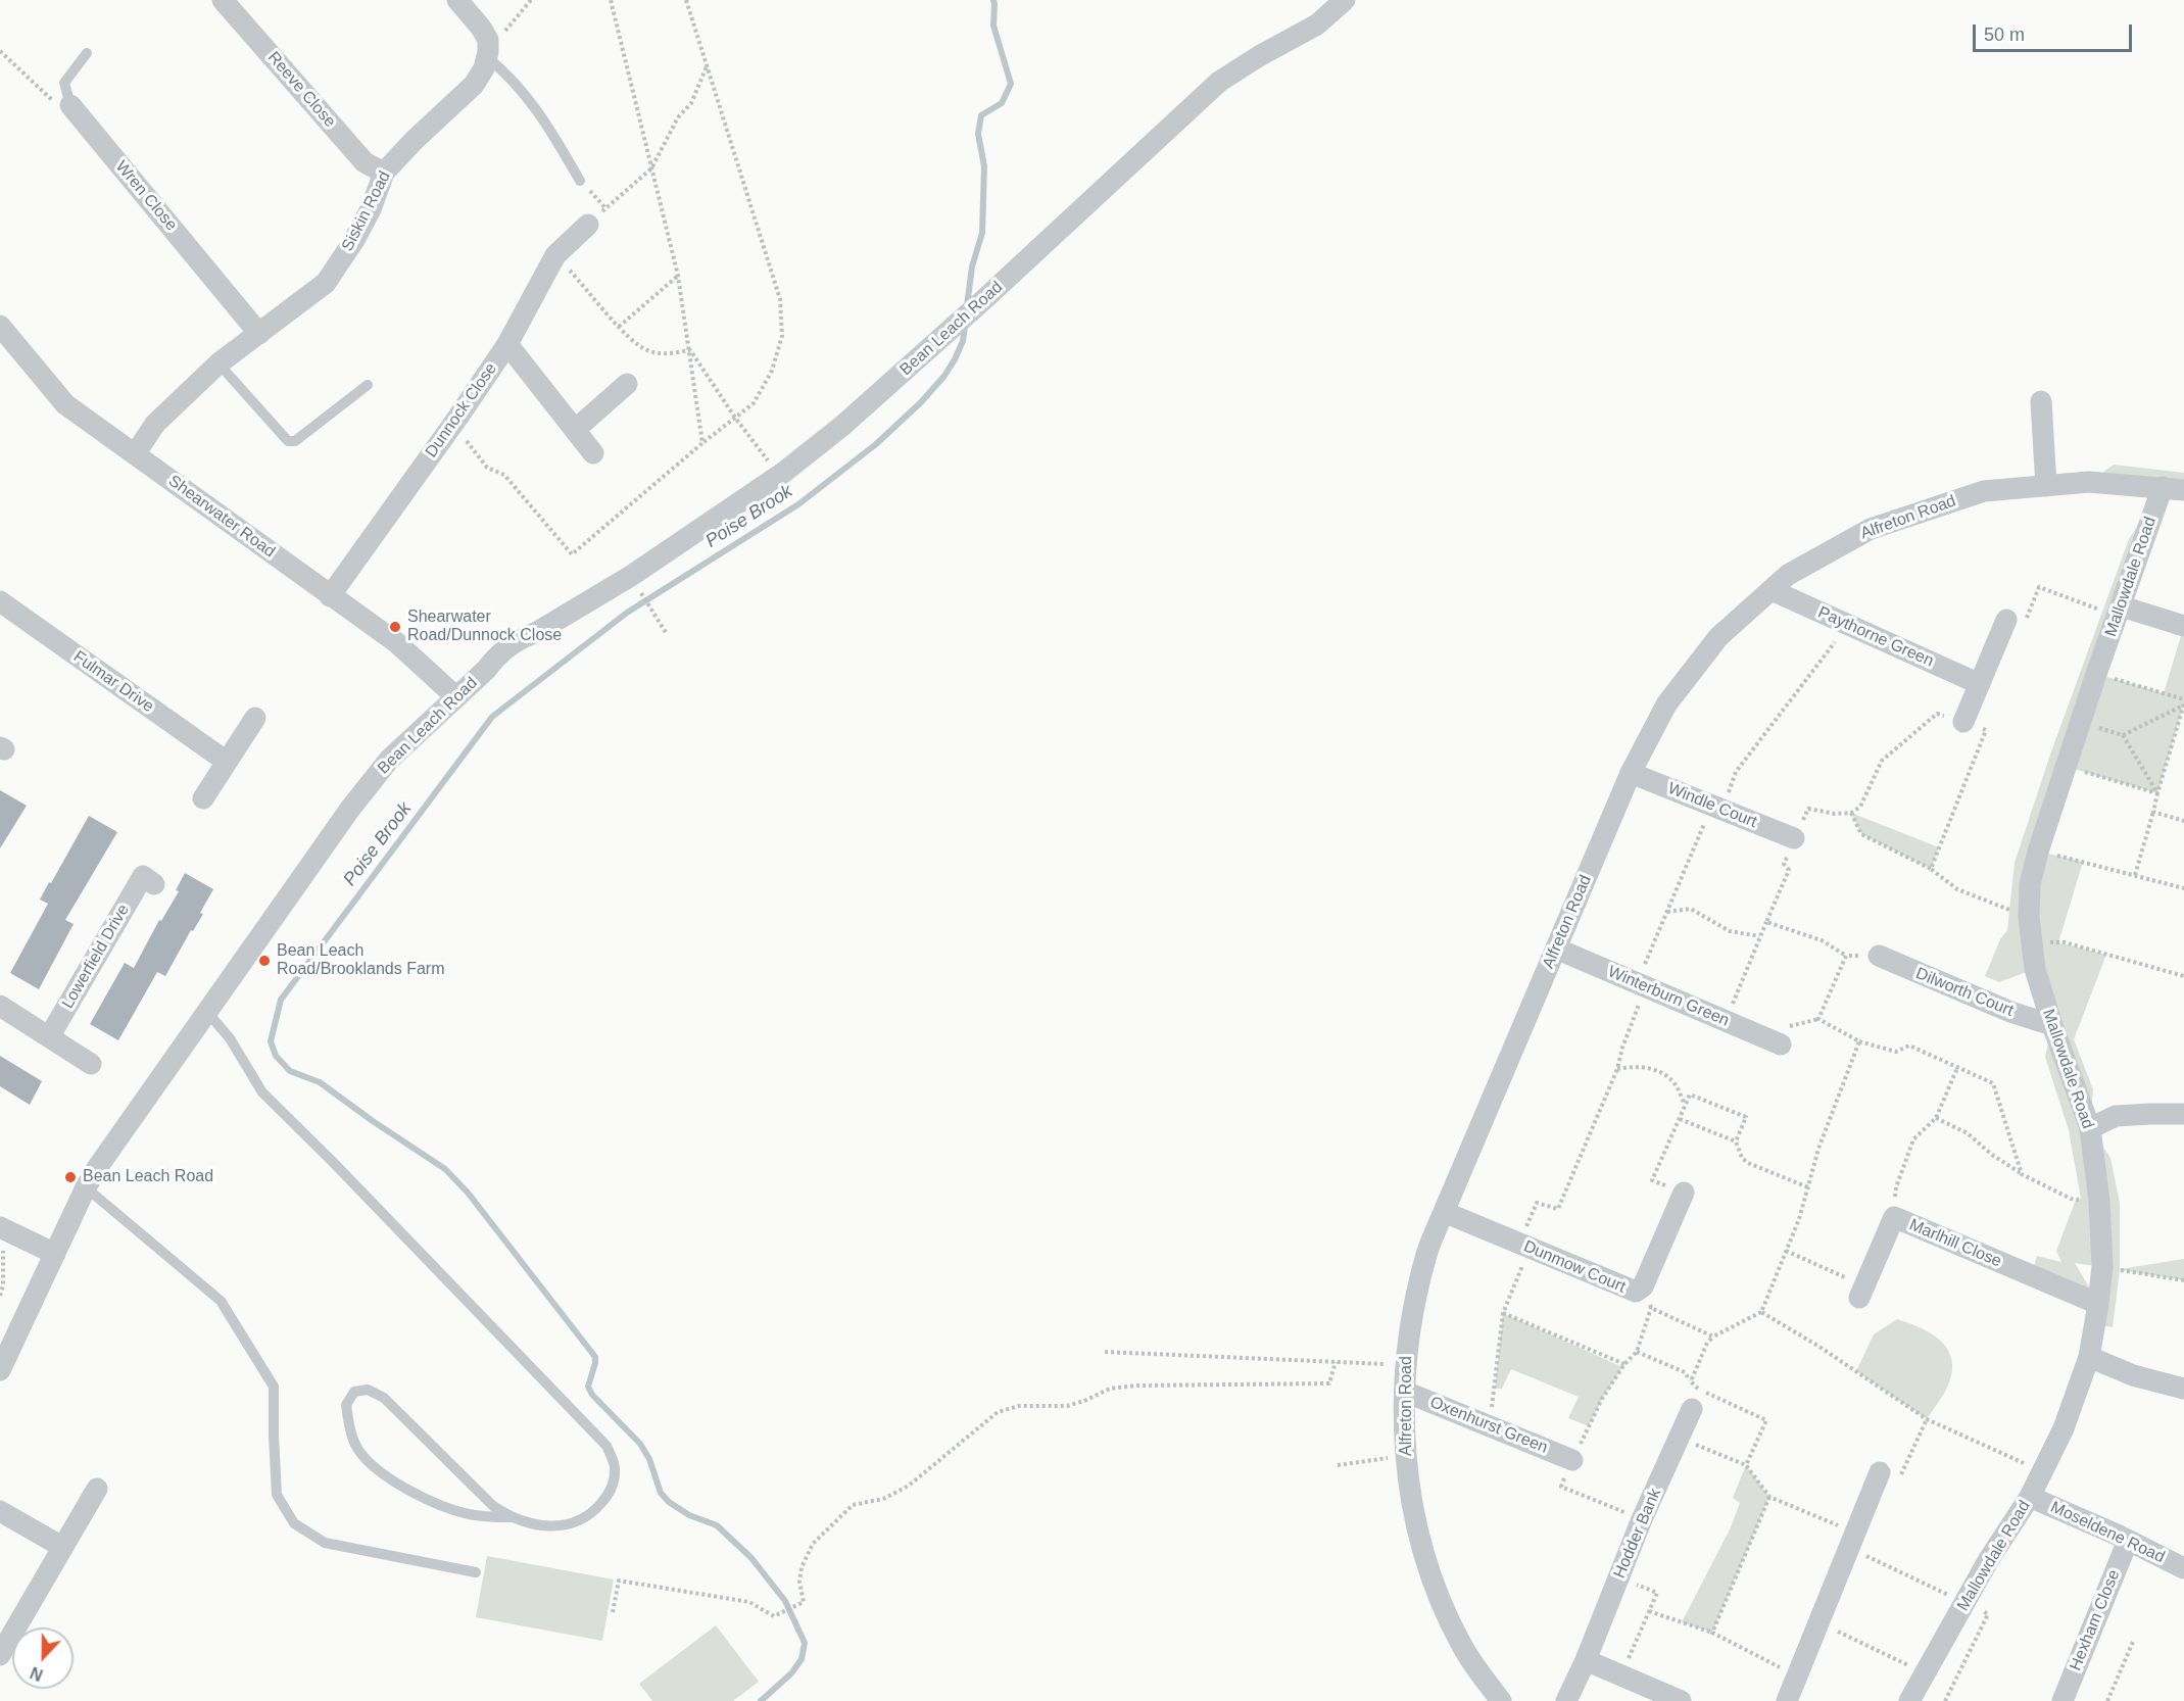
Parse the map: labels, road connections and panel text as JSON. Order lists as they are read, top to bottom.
{
  "streets": {
    "street": [
      "Reeve Close",
      "Wren Close",
      "Siskin Road",
      "Bean Leach Road",
      "Dunnock Close",
      "Shearwater Road",
      "Alfreton Road",
      "Mallowdale Road",
      "Paythorne Green",
      "Fulmar Drive",
      "Windle Court",
      "Lowerfield Drive",
      "Dilworth Court",
      "Winterburn Green",
      "Marlhill Close",
      "Dunmow Court",
      "Oxenhurst Green",
      "Moseldene Road",
      "Hodder Bank",
      "Hexham Close"
    ]
  },
  "crossings": [
    ["Reeve Close", "Siskin Road"],
    ["Wren Close", "Siskin Road"],
    ["Siskin Road", "Shearwater Road"],
    ["Bean Leach Road", "Shearwater Road"],
    ["Dunnock Close", "Shearwater Road"],
    ["Alfreton Road", "Mallowdale Road"],
    ["Alfreton Road", "Paythorne Green"],
    ["Alfreton Road", "Windle Court"],
    ["Alfreton Road", "Winterburn Green"],
    ["Alfreton Road", "Dunmow Court"],
    ["Alfreton Road", "Oxenhurst Green"],
    ["Mallowdale Road", "Dilworth Court"],
    ["Mallowdale Road", "Marlhill Close"],
    ["Mallowdale Road", "Moseldene Road"],
    ["Moseldene Road", "Hexham Close"]
  ],
  "water": ["Poise Brook"],
  "places": ["Shearwater Road/Dunnock Close", "Bean Leach Road/Brooklands Farm", "Bean Leach Road"],
  "scale_bar": "50 m",
  "north": "bottom"
}
